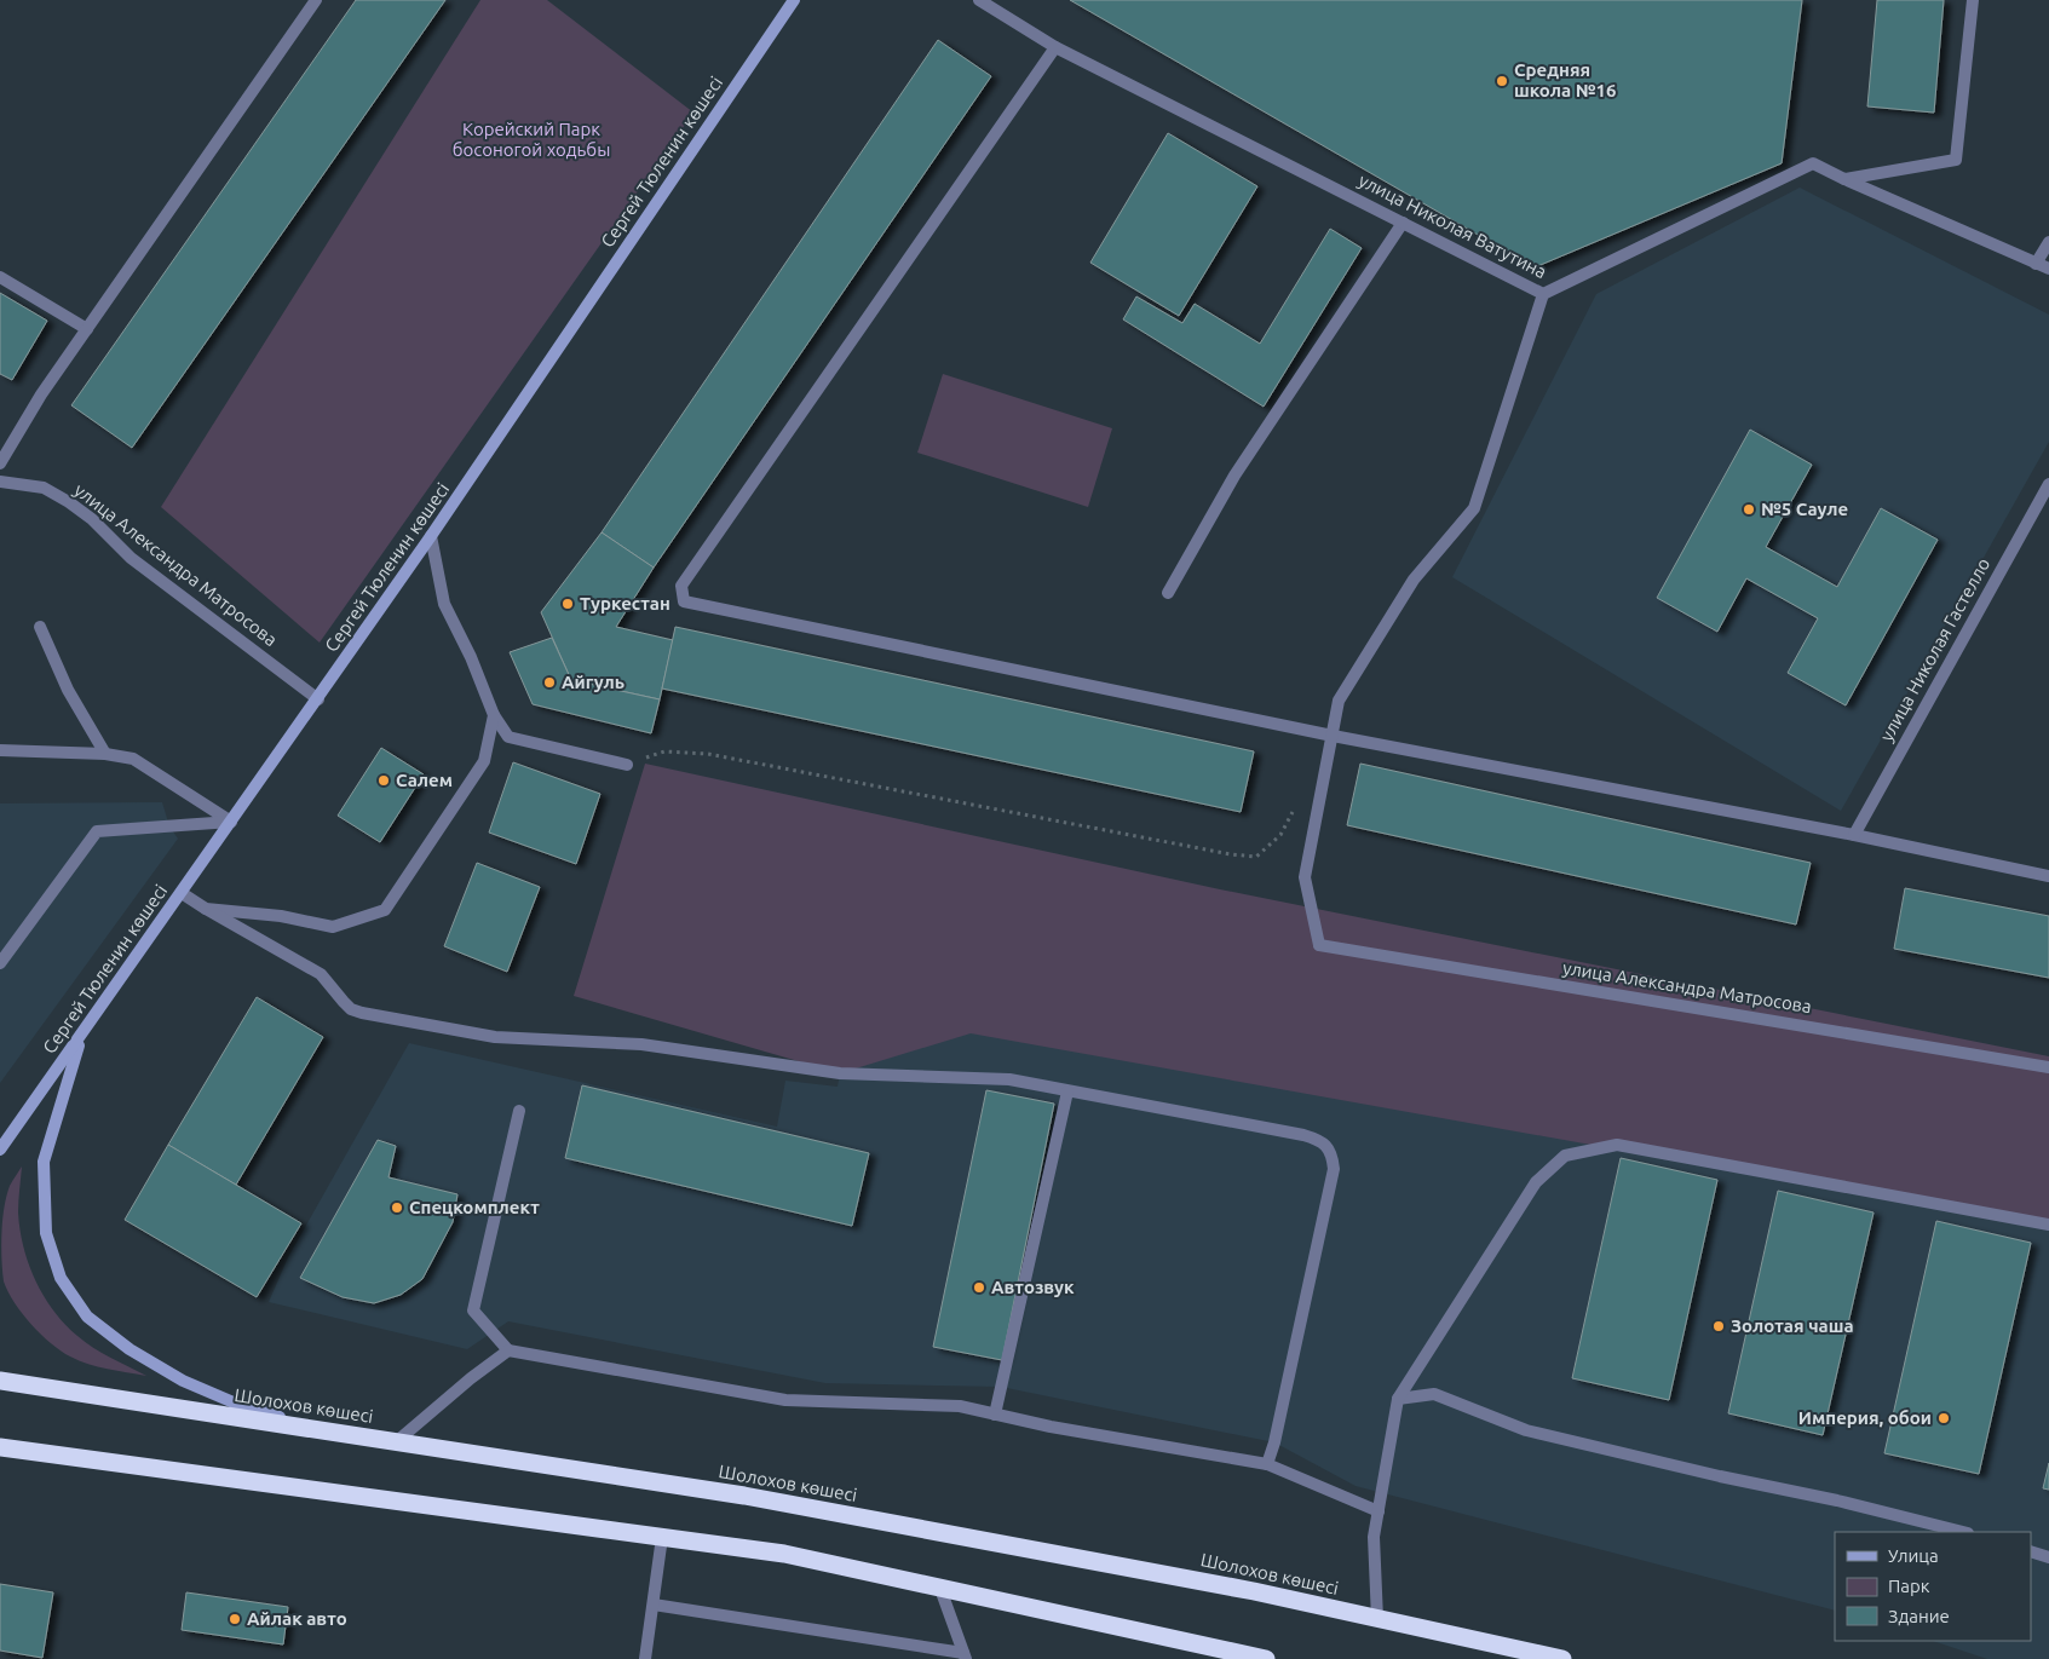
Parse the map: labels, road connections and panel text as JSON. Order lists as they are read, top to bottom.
{
  "streets": {
    "highway": ["Шолохов көшесі"],
    "main road": ["Сергей Тюленин көшесі"],
    "street": ["улица Николая Ватутина", "улица Александра Матросова", "улица Николая Гастелло"]
  },
  "crossings": [
    ["Сергей Тюленин көшесі", "улица Александра Матросова"]
  ],
  "parks": ["Корейский Парк босоногой ходьбы"],
  "places": [
    "Средняя школа №16",
    "№5 Сауле",
    "Туркестан",
    "Айгуль",
    "Салем",
    "Спецкомплект",
    "Автозвук",
    "Золотая чаша",
    "Империя, обои",
    "Айлак авто"
  ],
  "legend": ["Улица", "Парк", "Здание"]
}
